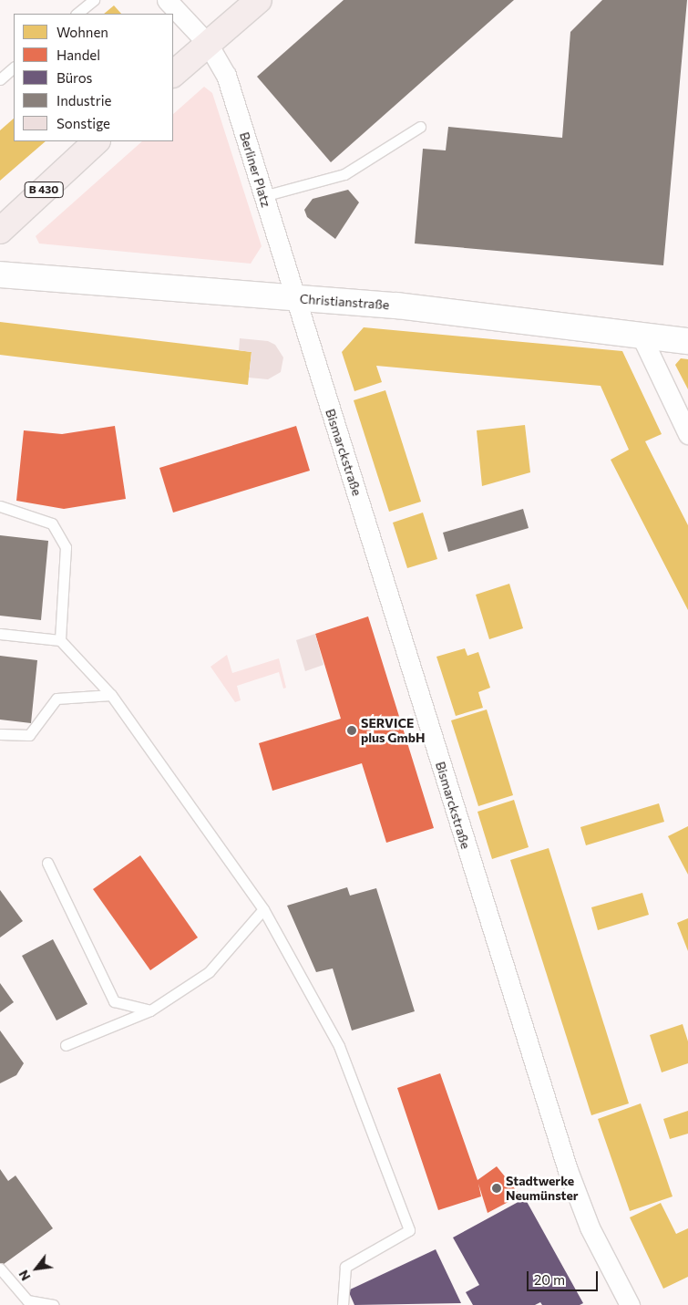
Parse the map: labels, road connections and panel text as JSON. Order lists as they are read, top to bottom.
{
  "streets": {
    "main road": ["B 430"],
    "street": ["Berliner Platz", "Christianstraße", "Bismarckstraße"]
  },
  "crossings": [
    ["Berliner Platz", "Christianstraße"],
    ["Berliner Platz", "Bismarckstraße"],
    ["Christianstraße", "Bismarckstraße"]
  ],
  "places": ["SERVICE plus GmbH", "Stadtwerke Neumünster"],
  "legend": [
    "Wohnen",
    "Handel",
    "Büros",
    "Industrie",
    "Sonstige"
  ],
  "scale_bar": "20 m",
  "north": "bottom left"
}
